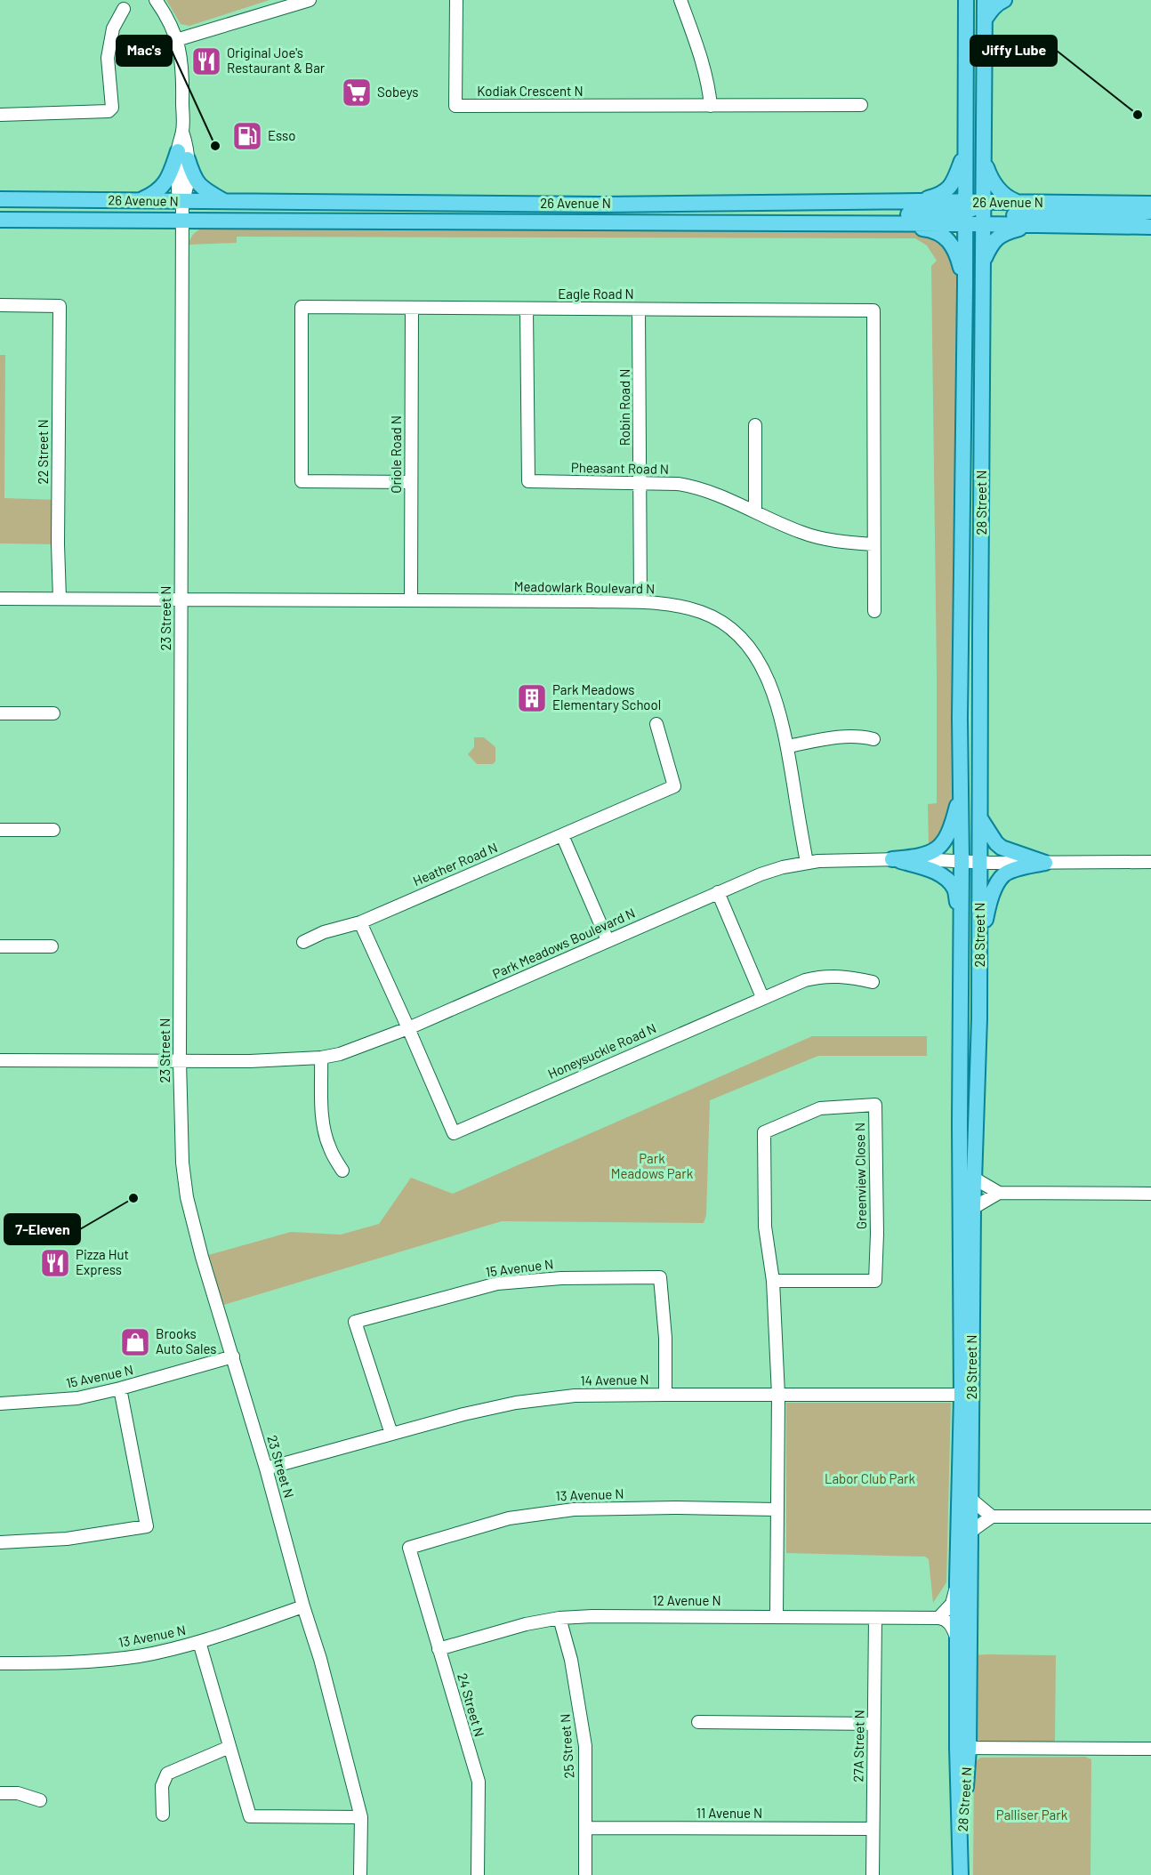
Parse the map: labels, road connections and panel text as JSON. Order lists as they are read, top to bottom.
{
  "streets": {
    "main road": ["26 Avenue N", "28 Street N"],
    "street": [
      "Kodiak Crescent N",
      "Eagle Road N",
      "Robin Road N",
      "22 Street N",
      "Oriole Road N",
      "Pheasant Road N",
      "Meadowlark Boulevard N",
      "23 Street N",
      "Heather Road N",
      "Park Meadows Boulevard N",
      "Honeysuckle Road N",
      "Greenview Close N",
      "15 Avenue N",
      "14 Avenue N",
      "13 Avenue N",
      "12 Avenue N",
      "24 Street N",
      "25 Street N",
      "27A Street N",
      "11 Avenue N"
    ]
  },
  "crossings": [
    ["26 Avenue N", "28 Street N"],
    ["26 Avenue N", "23 Street N"],
    ["Eagle Road N", "Robin Road N"],
    ["Eagle Road N", "Oriole Road N"],
    ["Eagle Road N", "Pheasant Road N"],
    ["Robin Road N", "Pheasant Road N"],
    ["Robin Road N", "Meadowlark Boulevard N"],
    ["22 Street N", "Meadowlark Boulevard N"],
    ["Oriole Road N", "Meadowlark Boulevard N"],
    ["28 Street N", "Park Meadows Boulevard N"],
    ["28 Street N", "14 Avenue N"],
    ["Meadowlark Boulevard N", "23 Street N"],
    ["Meadowlark Boulevard N", "Park Meadows Boulevard N"],
    ["23 Street N", "Park Meadows Boulevard N"],
    ["23 Street N", "15 Avenue N"],
    ["23 Street N", "14 Avenue N"],
    ["23 Street N", "13 Avenue N"],
    ["Park Meadows Boulevard N", "Honeysuckle Road N"],
    ["Greenview Close N", "14 Avenue N"],
    ["Greenview Close N", "13 Avenue N"],
    ["Greenview Close N", "12 Avenue N"],
    ["15 Avenue N", "14 Avenue N"],
    ["13 Avenue N", "24 Street N"],
    ["12 Avenue N", "24 Street N"],
    ["12 Avenue N", "25 Street N"],
    ["12 Avenue N", "27A Street N"],
    ["25 Street N", "11 Avenue N"],
    ["27A Street N", "11 Avenue N"]
  ],
  "parks": ["Park Meadows Park", "Labor Club Park", "Palliser Park"],
  "places": {
    "restaurant": ["Original Joe's Restaurant & Bar", "Pizza Hut Express"],
    "supermarket": ["Sobeys"],
    "other": ["Jiffy Lube", "Mac's", "7-Eleven"],
    "fuel station": ["Esso"],
    "building": ["Park Meadows Elementary School"],
    "shop": ["Brooks Auto Sales"]
  }
}
